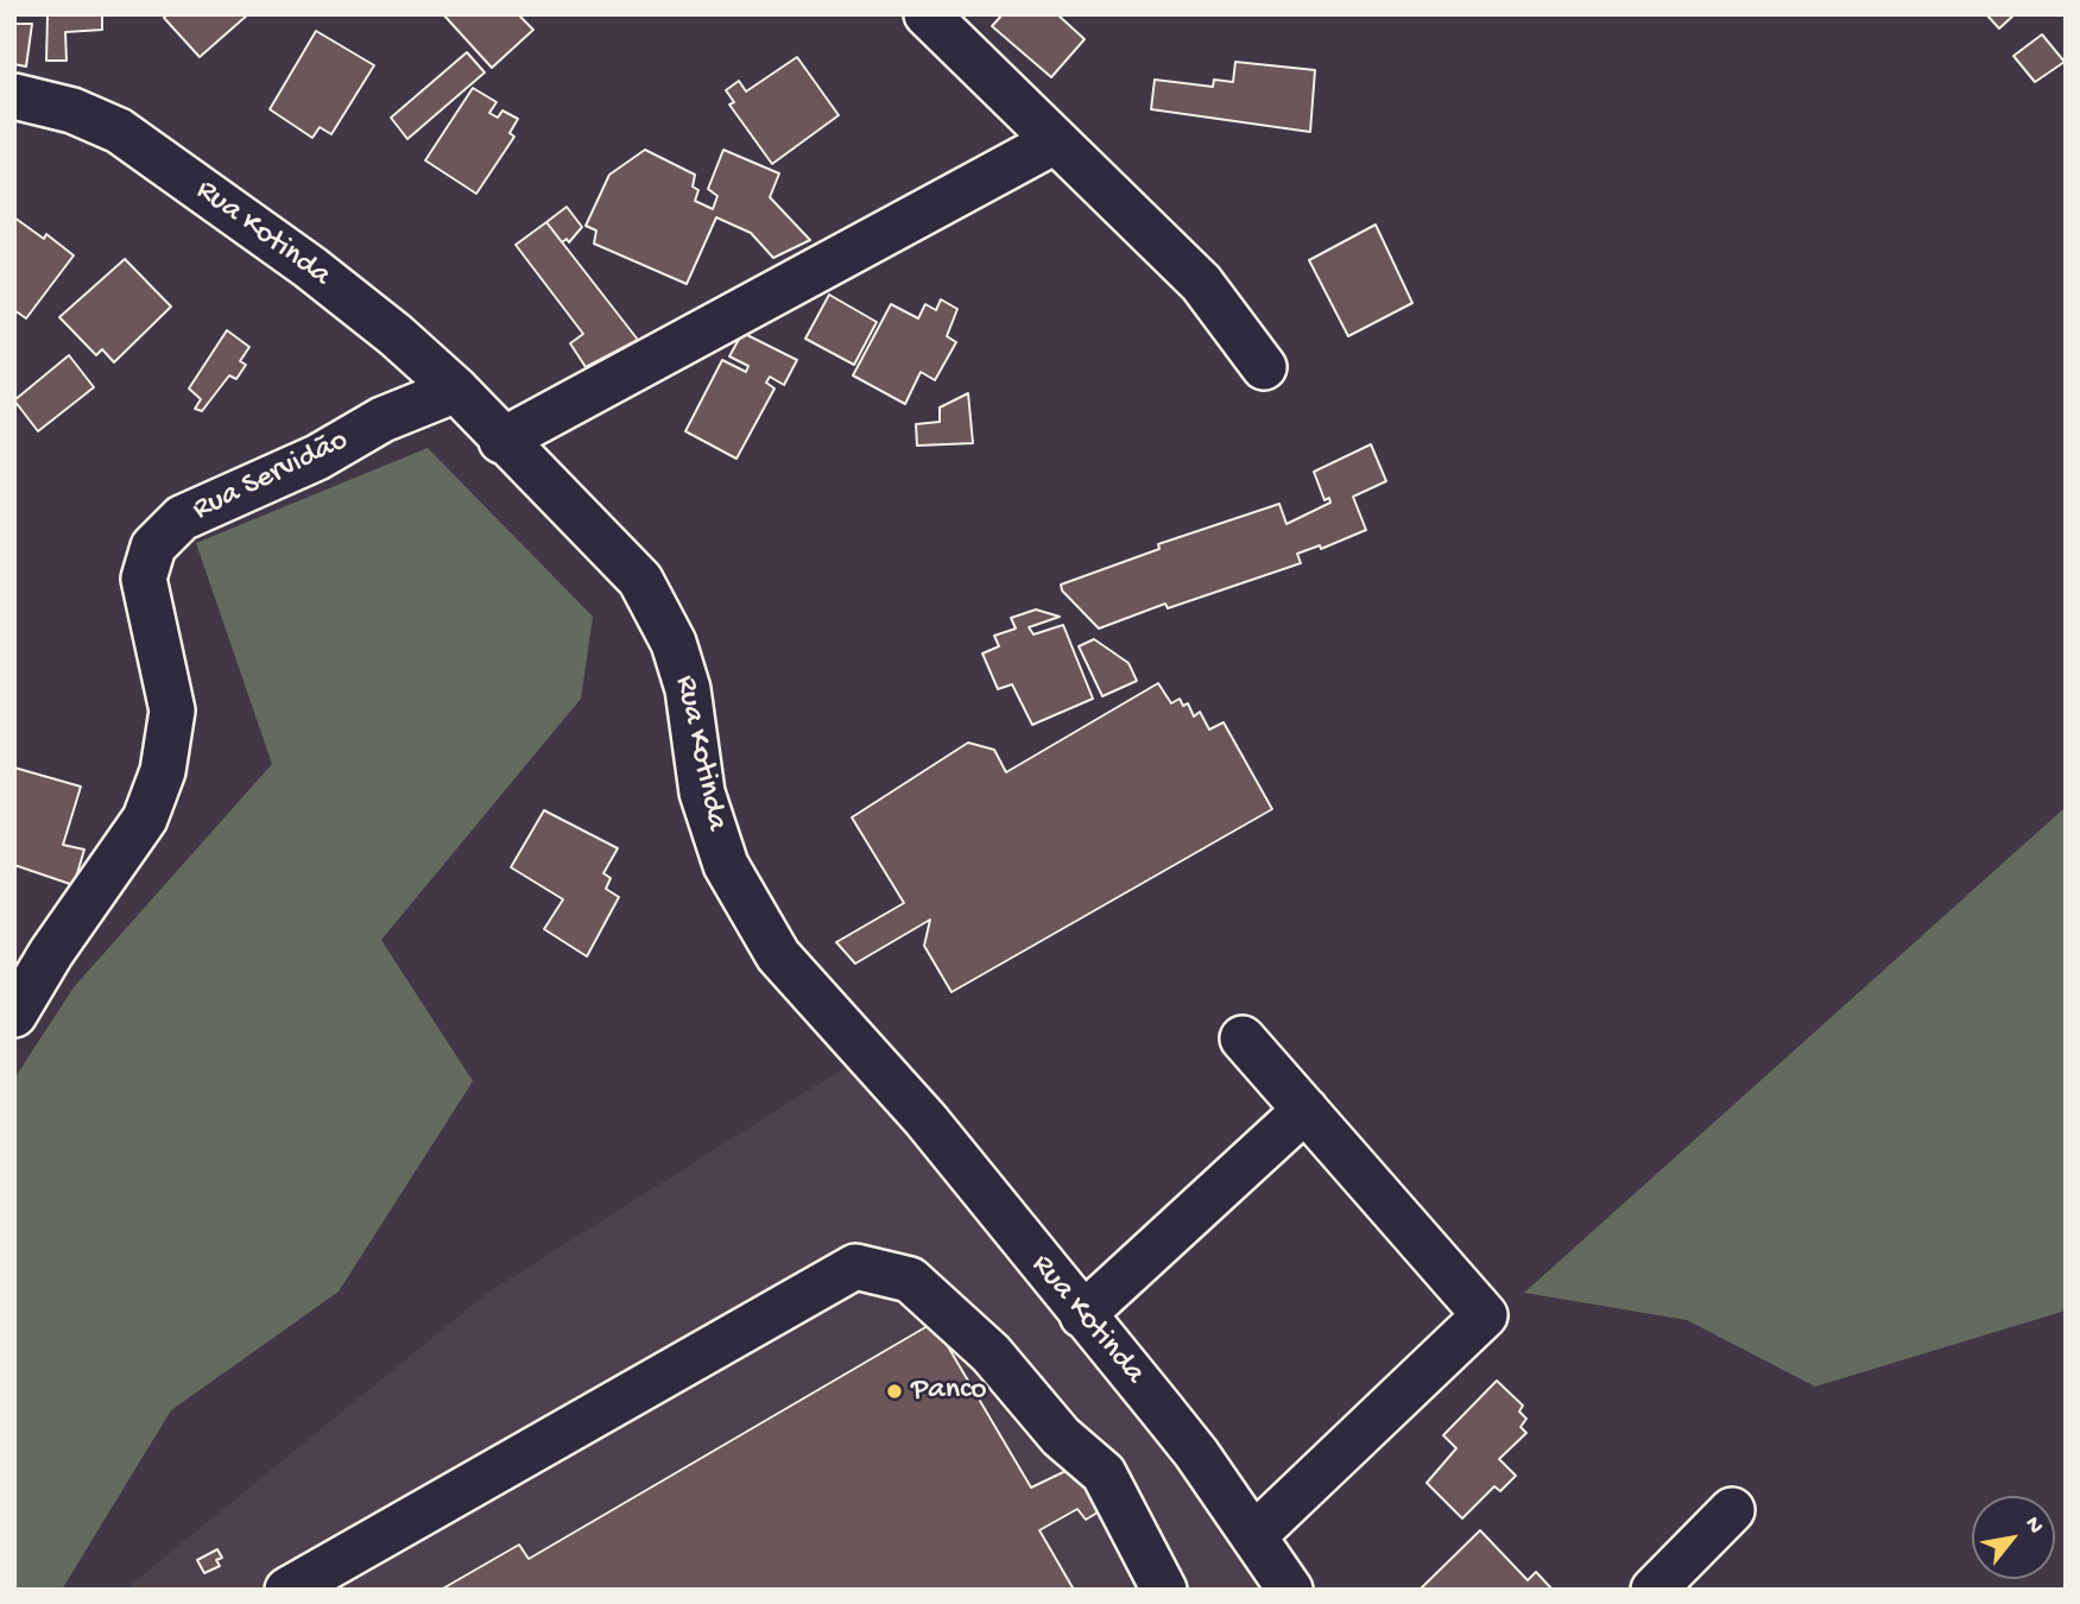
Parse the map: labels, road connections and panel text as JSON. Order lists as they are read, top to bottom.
{
  "streets": {
    "street": ["Rua Kotinda", "Rua Servidão"]
  },
  "crossings": [
    ["Rua Kotinda", "Rua Servidão"]
  ],
  "places": ["Panco"],
  "north": "top right"
}
